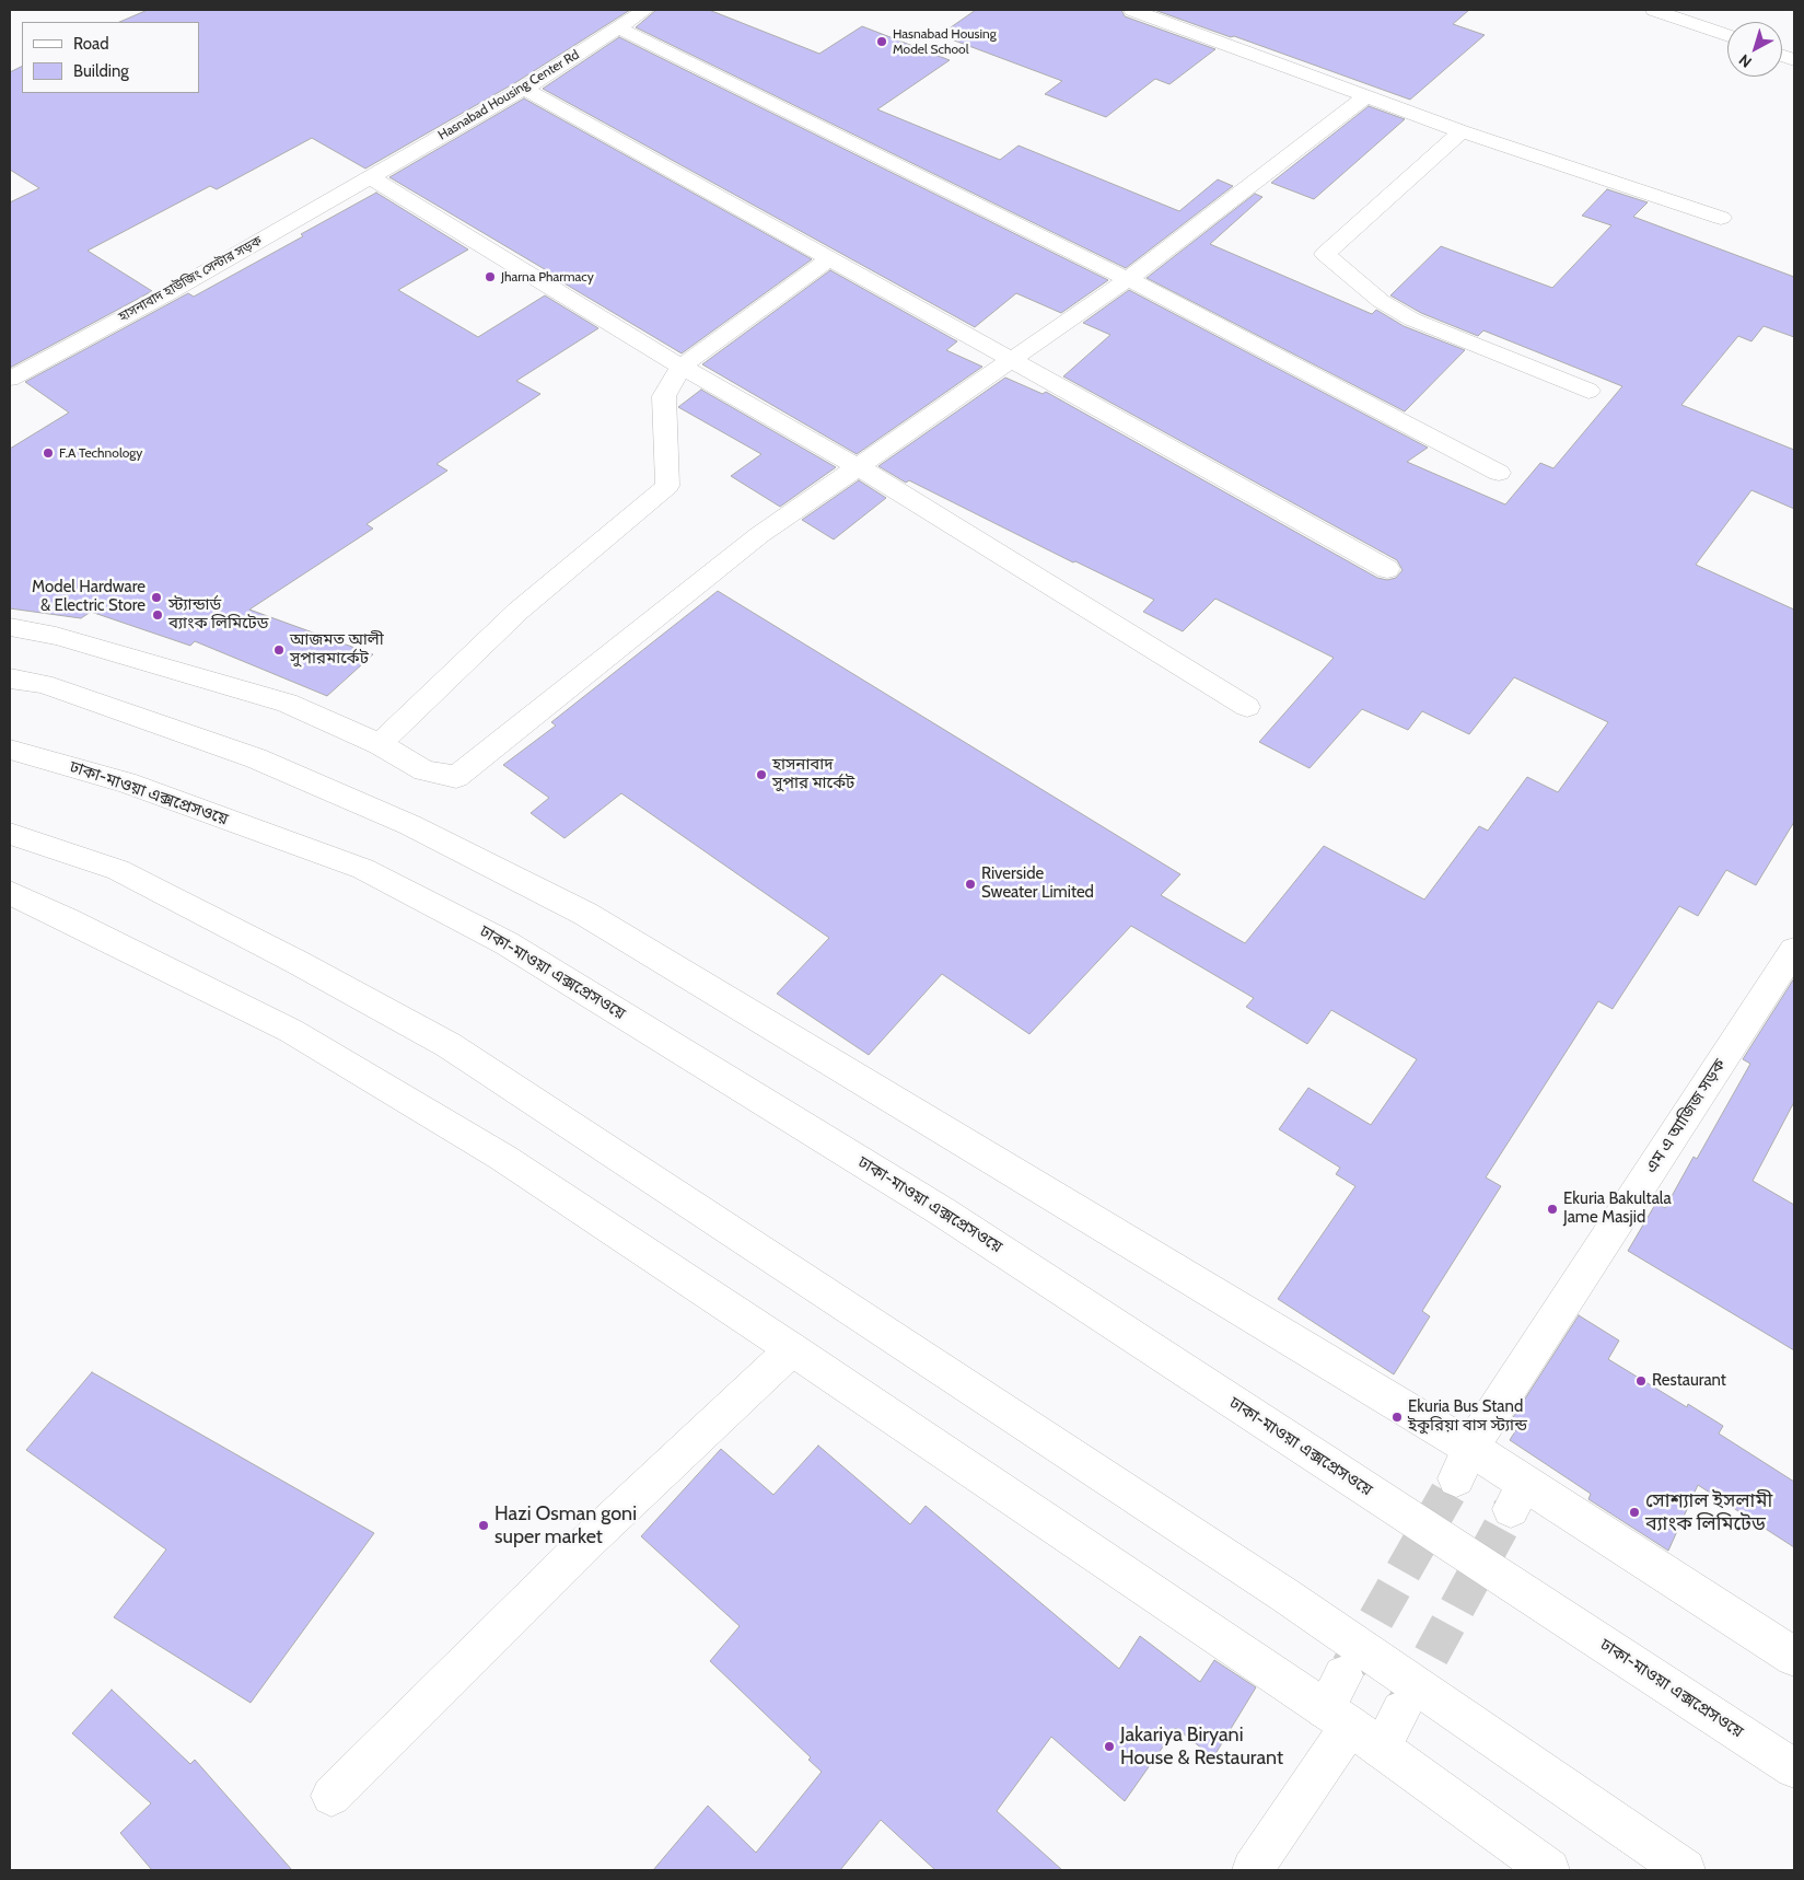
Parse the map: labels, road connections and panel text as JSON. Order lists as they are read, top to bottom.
{
  "streets": {
    "main road": [
      "Hasnabad Housing Center Rd",
      "হাসনাবাদ হাউজিং সেন্টার সড়ক",
      "ঢাকা-মাওয়া এক্সপ্রেসওয়ে",
      "এম এ আজিজ সড়ক"
    ]
  },
  "crossings": [
    ["Hasnabad Housing Center Rd", "হাসনাবাদ হাউজিং সেন্টার সড়ক"]
  ],
  "places": [
    "Hasnabad Housing Model School",
    "Jharna Pharmacy",
    "F.A Technology",
    "Model Hardware & Electric Store",
    "স্ট্যান্ডার্ড ব্যাংক লিমিটেড",
    "আজমত আলী সুপারমার্কেট",
    "হাসনাবাদ সুপার মার্কেট",
    "Riverside Sweater Limited",
    "Ekuria Bakultala Jame Masjid",
    "Restaurant",
    "Ekuria Bus Stand ইকুরিয়া বাস স্ট্যান্ড",
    "সোশ্যাল ইসলামী ব্যাংক লিমিটেড",
    "Hazi Osman goni super market",
    "Jakariya Biryani House & Restaurant"
  ],
  "legend": ["Road", "Building"],
  "north": "bottom left"
}
